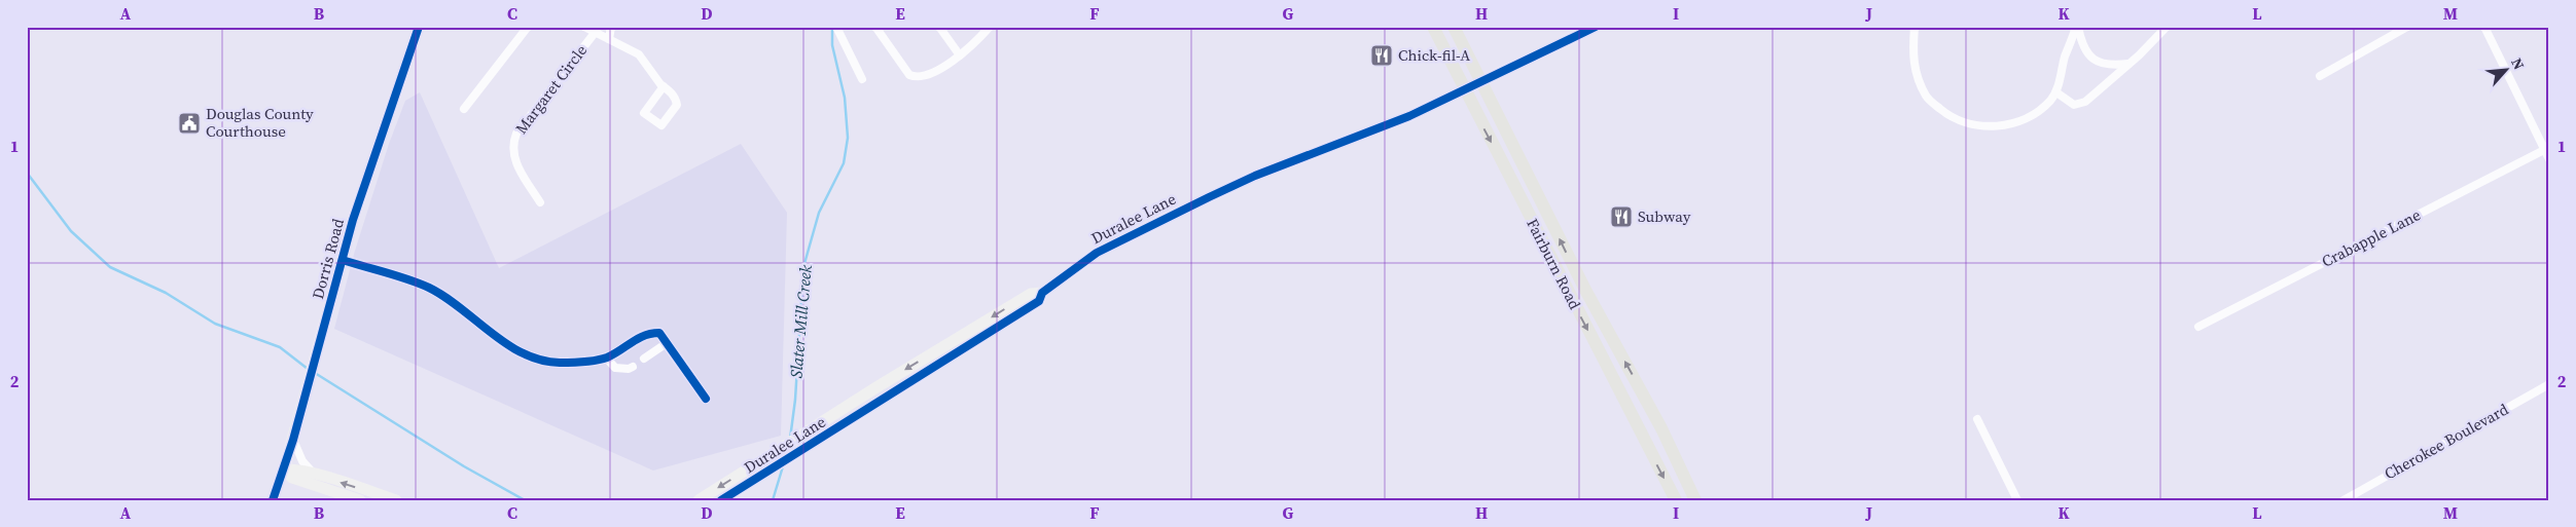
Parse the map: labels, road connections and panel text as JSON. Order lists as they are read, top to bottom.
{
  "streets": {
    "main road": ["Fairburn Road"],
    "street": [
      "Margaret Circle",
      "Duralee Lane",
      "Crabapple Lane",
      "Dorris Road",
      "Cherokee Boulevard"
    ]
  },
  "crossings": [
    ["Duralee Lane", "Fairburn Road"]
  ],
  "water": ["Slater Mill Creek"],
  "places": {
    "restaurant": ["Chick-fil-A", "Subway"],
    "public building": ["Douglas County Courthouse"]
  },
  "north": "top right",
  "grid": {
    "columns": [
      "A",
      "B",
      "C",
      "D",
      "E",
      "F",
      "G",
      "H",
      "I",
      "J",
      "K",
      "L",
      "M"
    ],
    "rows": ["1", "2"]
  }
}
